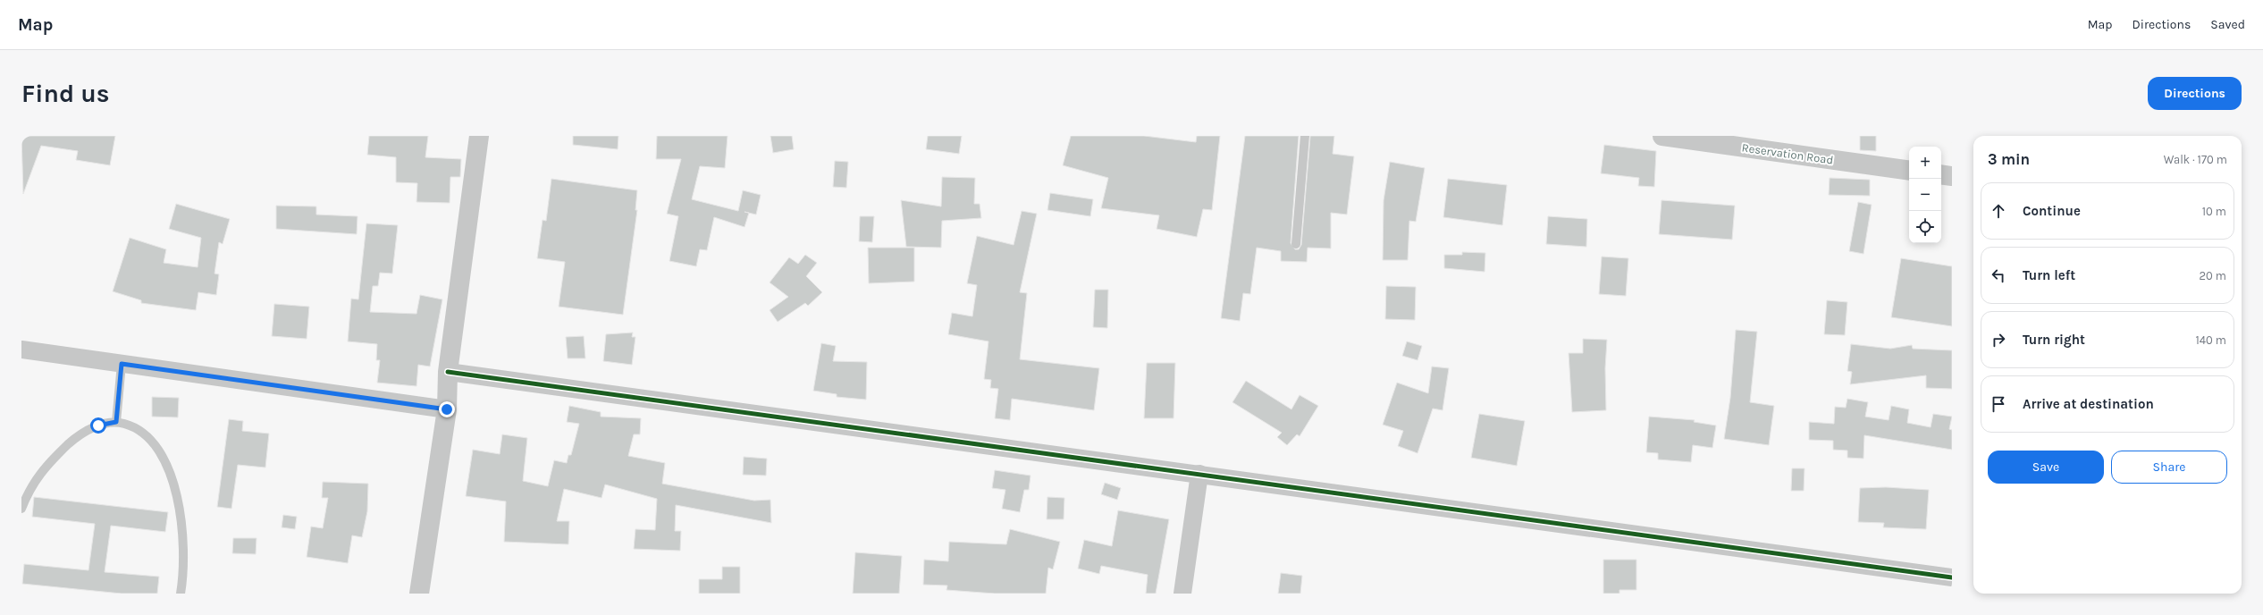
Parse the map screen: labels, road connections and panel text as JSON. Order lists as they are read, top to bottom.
{
  "streets": {
    "street": ["Reservation Road"]
  },
  "page": {
    "header": "Map",
    "nav": ["Map", "Directions", "Saved"],
    "buttons": [
      "Directions",
      ["Save", "Share"]
    ],
    "title": "Find us",
    "heading": ["3 min", "Walk · 170 m"],
    "map_buttons": ["+", "−"],
    "list": [
      ["Continue", "10 m"],
      ["Turn left", "20 m"],
      ["Turn right", "140 m"],
      "Arrive at destination"
    ]
  }
}
